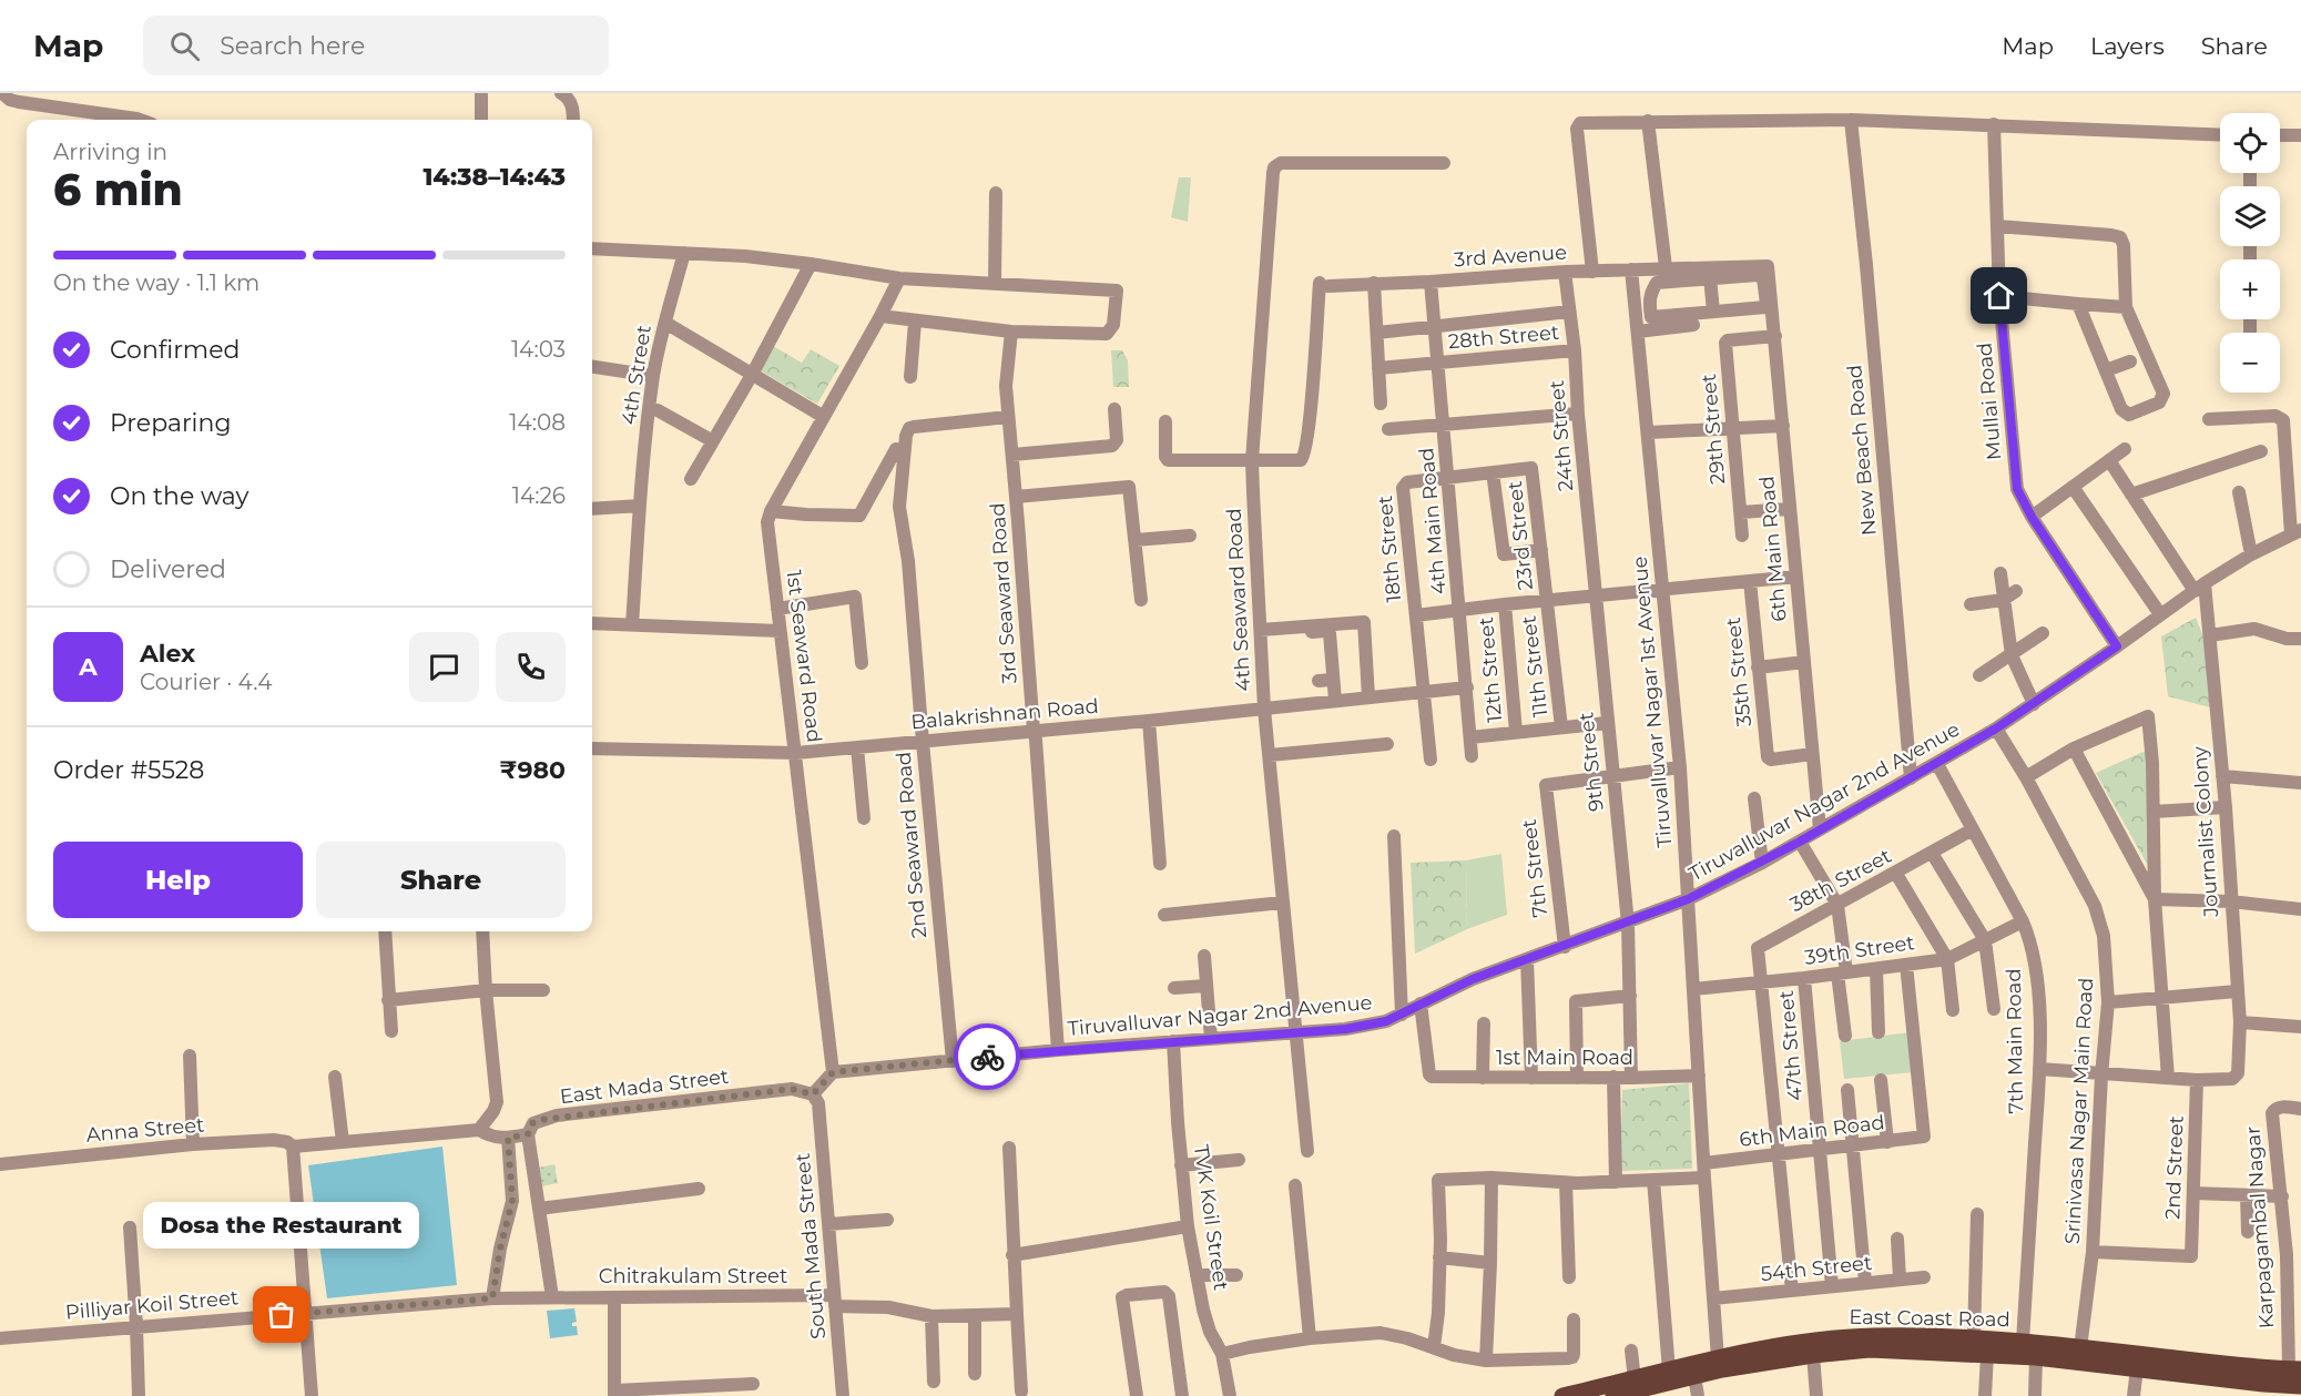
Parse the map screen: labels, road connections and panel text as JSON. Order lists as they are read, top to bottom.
{
  "streets": {
    "main road": ["East Coast Road"],
    "street": [
      "3rd Avenue",
      "28th Street",
      "4th Street",
      "Mullai Road",
      "29th Street",
      "24th Street",
      "New Beach Road",
      "4th Main Road",
      "23rd Street",
      "18th Street",
      "6th Main Road",
      "3rd Seaward Road",
      "4th Seaward Road",
      "1st Seaward Road",
      "11th Street",
      "12th Street",
      "35th Street",
      "Tiruvalluvar Nagar 1st Avenue",
      "Balakrishnan Road",
      "9th Street",
      "Tiruvalluvar Nagar 2nd Avenue",
      "Journalist Colony",
      "2nd Seaward Road",
      "7th Street",
      "38th Street",
      "39th Street",
      "7th Main Road",
      "47th Street",
      "1st Main Road",
      "East Mada Street",
      "Srinivasa Nagar Main Road",
      "Anna Street",
      "2nd Street",
      "TVK Koil Street",
      "Karpagambal Nagar",
      "South Mada Street",
      "54th Street",
      "Chitrakulam Street",
      "Pilliyar Koil Street"
    ]
  },
  "crossings": [
    ["3rd Avenue", "24th Street"],
    ["3rd Avenue", "4th Main Road"],
    ["3rd Avenue", "4th Seaward Road"],
    ["3rd Avenue", "Tiruvalluvar Nagar 1st Avenue"],
    ["28th Street", "24th Street"],
    ["28th Street", "4th Main Road"],
    ["Mullai Road", "Tiruvalluvar Nagar 2nd Avenue"],
    ["29th Street", "6th Main Road"],
    ["24th Street", "9th Street"],
    ["New Beach Road", "Tiruvalluvar Nagar 2nd Avenue"],
    ["4th Main Road", "18th Street"],
    ["4th Main Road", "Balakrishnan Road"],
    ["23rd Street", "11th Street"],
    ["6th Main Road", "35th Street"],
    ["6th Main Road", "Tiruvalluvar Nagar 1st Avenue"],
    ["6th Main Road", "Tiruvalluvar Nagar 2nd Avenue"],
    ["6th Main Road", "39th Street"],
    ["6th Main Road", "47th Street"],
    ["3rd Seaward Road", "Balakrishnan Road"],
    ["3rd Seaward Road", "Tiruvalluvar Nagar 2nd Avenue"],
    ["3rd Seaward Road", "2nd Seaward Road"],
    ["4th Seaward Road", "Balakrishnan Road"],
    ["4th Seaward Road", "Tiruvalluvar Nagar 2nd Avenue"],
    ["1st Seaward Road", "Balakrishnan Road"],
    ["1st Seaward Road", "Tiruvalluvar Nagar 2nd Avenue"],
    ["Tiruvalluvar Nagar 1st Avenue", "Tiruvalluvar Nagar 2nd Avenue"],
    ["Tiruvalluvar Nagar 1st Avenue", "39th Street"],
    ["Tiruvalluvar Nagar 1st Avenue", "1st Main Road"],
    ["Tiruvalluvar Nagar 1st Avenue", "54th Street"],
    ["Tiruvalluvar Nagar 1st Avenue", "East Coast Road"],
    ["Balakrishnan Road", "2nd Seaward Road"],
    ["9th Street", "Tiruvalluvar Nagar 2nd Avenue"],
    ["9th Street", "7th Street"],
    ["9th Street", "1st Main Road"],
    ["Tiruvalluvar Nagar 2nd Avenue", "Journalist Colony"],
    ["Tiruvalluvar Nagar 2nd Avenue", "2nd Seaward Road"],
    ["Tiruvalluvar Nagar 2nd Avenue", "7th Street"],
    ["Tiruvalluvar Nagar 2nd Avenue", "7th Main Road"],
    ["Tiruvalluvar Nagar 2nd Avenue", "1st Main Road"],
    ["Tiruvalluvar Nagar 2nd Avenue", "Srinivasa Nagar Main Road"],
    ["Tiruvalluvar Nagar 2nd Avenue", "TVK Koil Street"],
    ["Journalist Colony", "2nd Street"],
    ["38th Street", "39th Street"],
    ["38th Street", "7th Main Road"],
    ["39th Street", "7th Main Road"],
    ["39th Street", "47th Street"],
    ["7th Main Road", "East Coast Road"],
    ["47th Street", "54th Street"],
    ["East Mada Street", "Anna Street"],
    ["East Mada Street", "South Mada Street"],
    ["Srinivasa Nagar Main Road", "2nd Street"],
    ["Srinivasa Nagar Main Road", "East Coast Road"],
    ["Karpagambal Nagar", "East Coast Road"],
    ["South Mada Street", "Chitrakulam Street"],
    ["Chitrakulam Street", "Pilliyar Koil Street"]
  ],
  "places": ["Dosa the Restaurant"],
  "page": {
    "header": "Map",
    "search": "Search here",
    "nav": ["Map", "Layers", "Share"],
    "map_buttons": ["+", "−"],
    "heading": ["6 min", "Arriving in", "14:38–14:43"],
    "panel": [
      "Alex",
      "Courier · 4.4",
      "Order #5528",
      "₹980"
    ],
    "bar": "On the way · 1.1 km",
    "list": [
      ["Confirmed", "14:03"],
      ["Preparing", "14:08"],
      ["On the way", "14:26"],
      "Delivered"
    ],
    "round": "A",
    "buttons": ["Help", "Share"],
    "bubble": "Dosa the Restaurant"
  }
}
